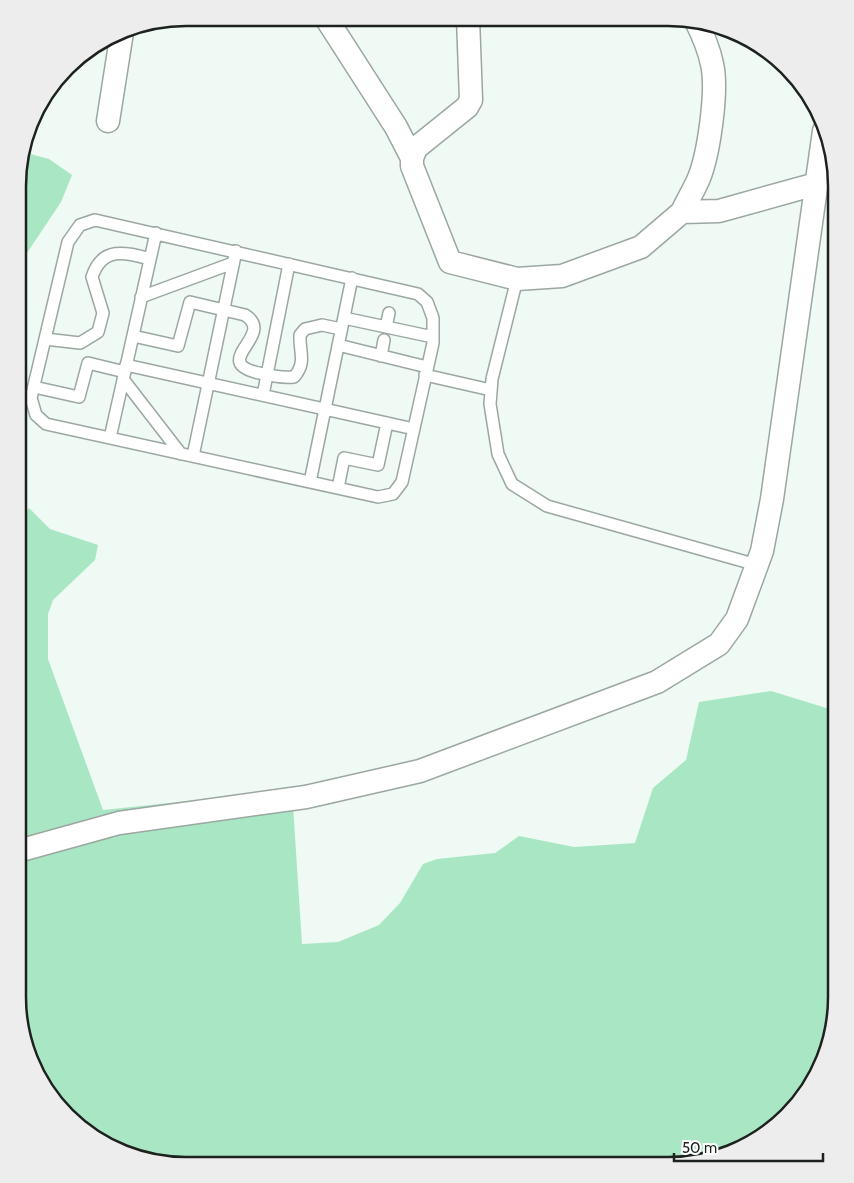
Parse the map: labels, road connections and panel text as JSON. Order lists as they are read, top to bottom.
{
  "scale_bar": "50 m"
}
